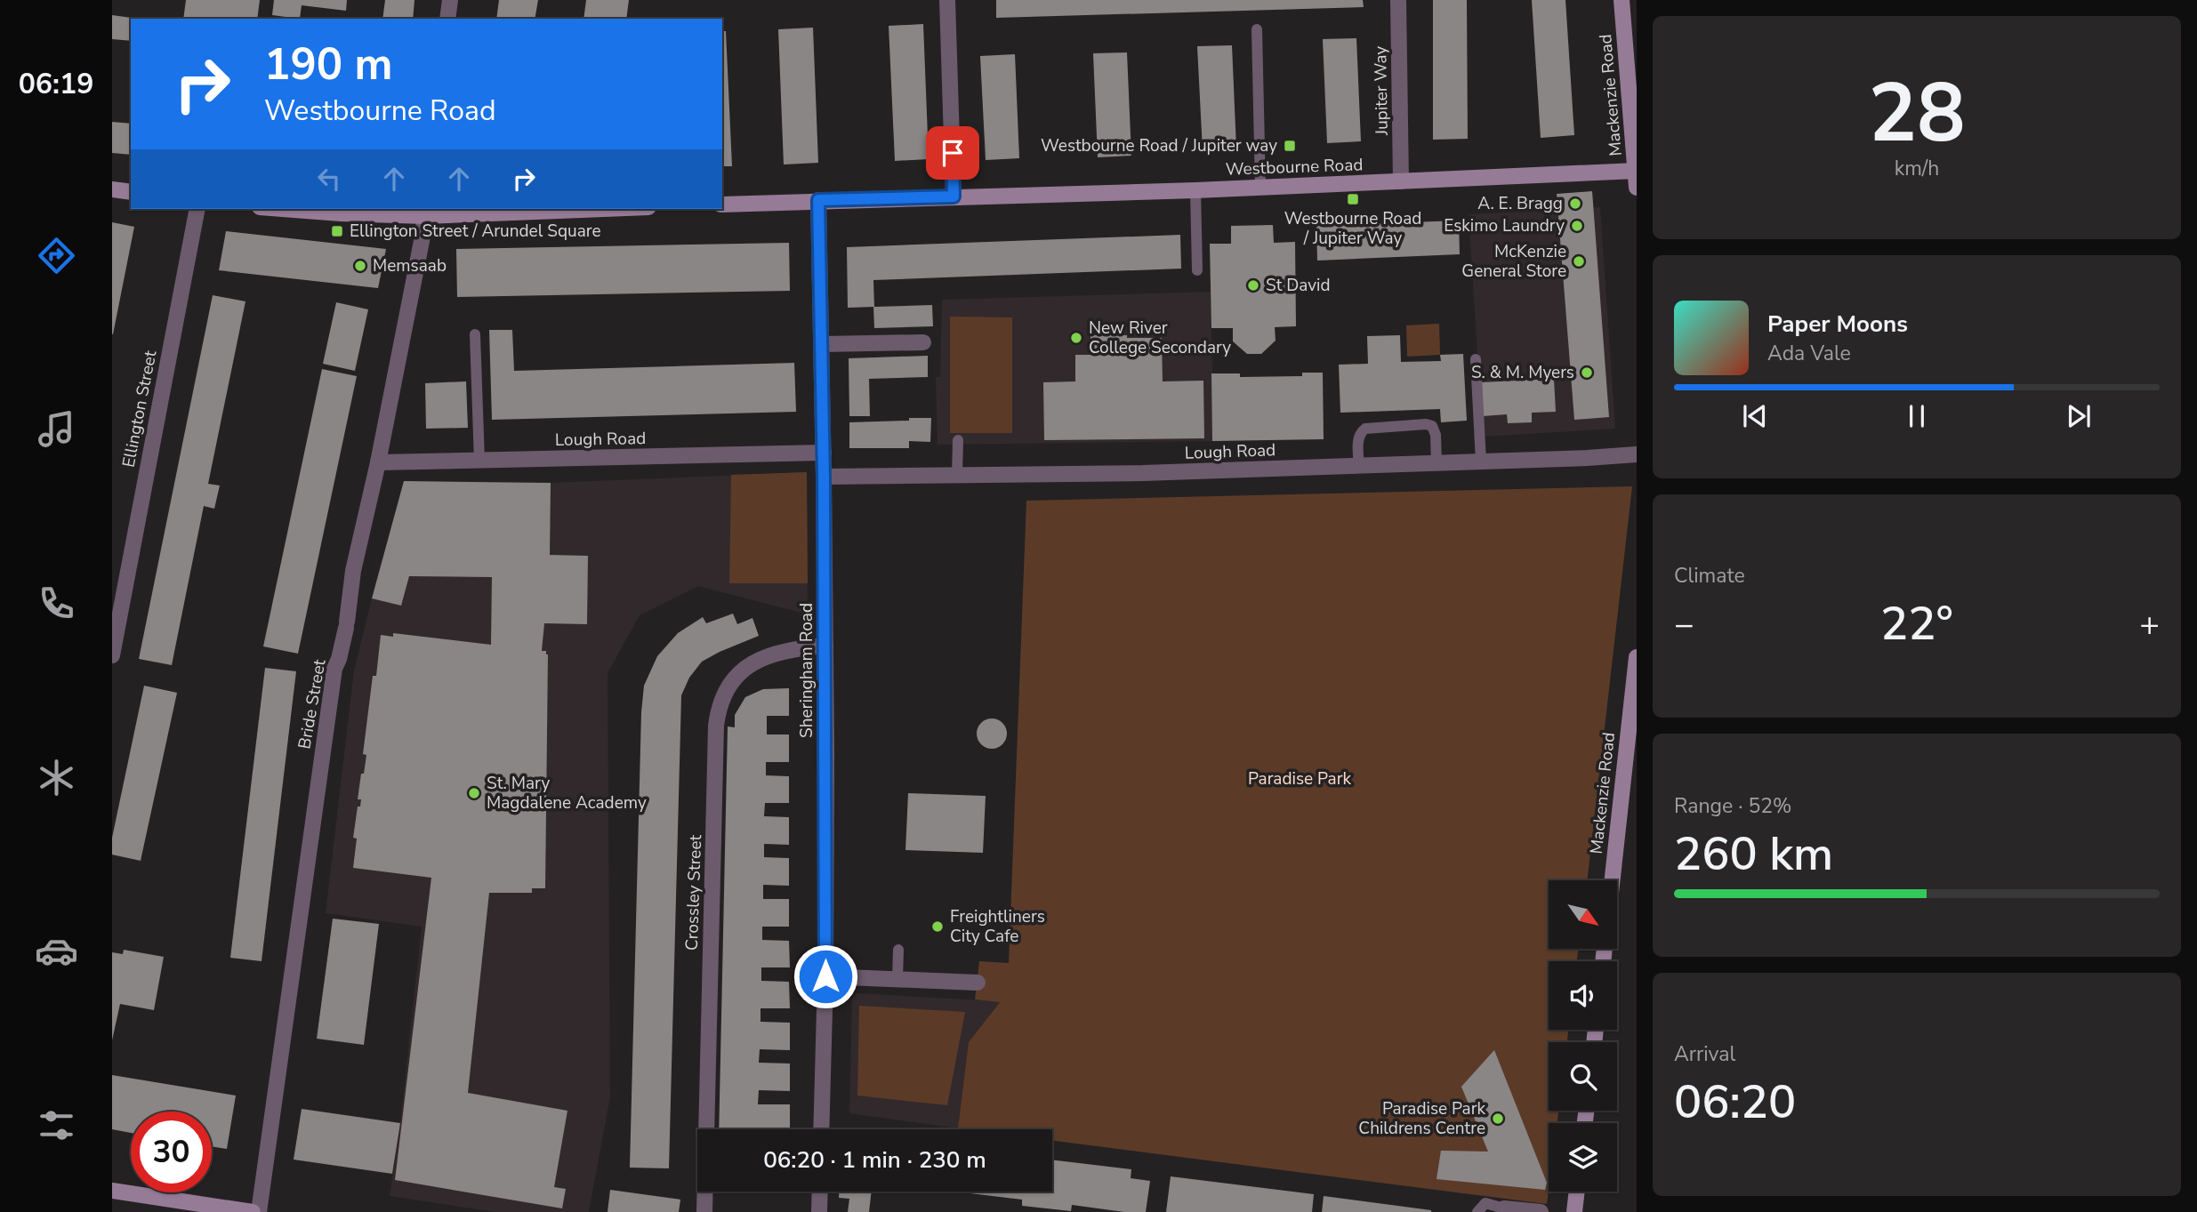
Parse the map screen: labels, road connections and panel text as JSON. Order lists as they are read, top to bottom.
{
  "streets": {
    "street": [
      "Jupiter Way",
      "Mackenzie Road",
      "Westbourne Road",
      "Ellington Street",
      "Lough Road",
      "Sheringham Road",
      "Bride Street",
      "Crossley Street"
    ]
  },
  "crossings": [
    ["Jupiter Way", "Westbourne Road"],
    ["Mackenzie Road", "Westbourne Road"],
    ["Westbourne Road", "Sheringham Road"],
    ["Lough Road", "Sheringham Road"],
    ["Lough Road", "Bride Street"],
    ["Sheringham Road", "Crossley Street"]
  ],
  "parks": ["Paradise Park"],
  "places": {
    "transit": ["Westbourne Road / Jupiter way", "Westbourne Road / Jupiter Way", "Ellington Street / Arundel Square"],
    "other": [
      "A. E. Bragg",
      "Eskimo Laundry",
      "McKenzie General Store",
      "Memsaab",
      "St David",
      "New River College Secondary",
      "S. & M. Myers",
      "St. Mary Magdalene Academy",
      "Freightliners City Cafe",
      "Paradise Park Childrens Centre"
    ]
  },
  "north": "bottom right",
  "page": {
    "tabs": "06:19",
    "tile": [
      ["28", "km/h"],
      "Climate",
      ["Range · 52%", "260 km"],
      ["Arrival", "06:20"]
    ],
    "turn": ["190 m", "Westbourne Road"],
    "song": ["Paper Moons", "Ada Vale"],
    "heat": ["−", "22°", "+"],
    "limit": "30",
    "trip": "06:20 · 1 min · 230 m"
  }
}
